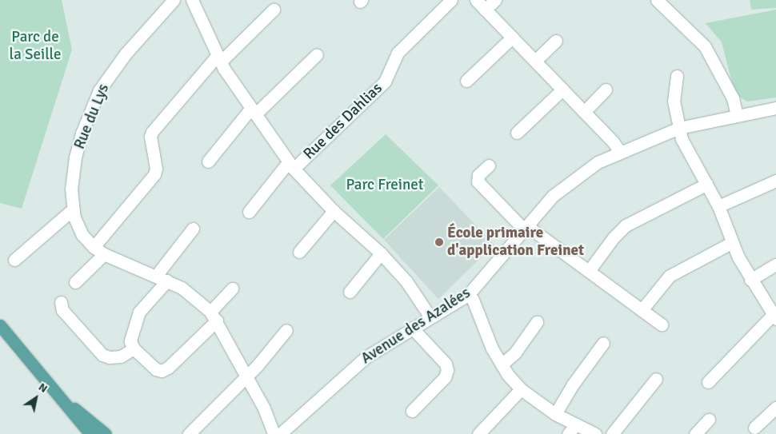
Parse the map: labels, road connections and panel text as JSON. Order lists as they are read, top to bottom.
{
  "streets": {
    "street": ["Rue du Lys", "Rue des Dahlias", "Avenue des Azalées"]
  },
  "parks": ["Parc de la Seille", "Parc Freinet"],
  "places": ["École primaire d'application Freinet"],
  "north": "top right"
}
